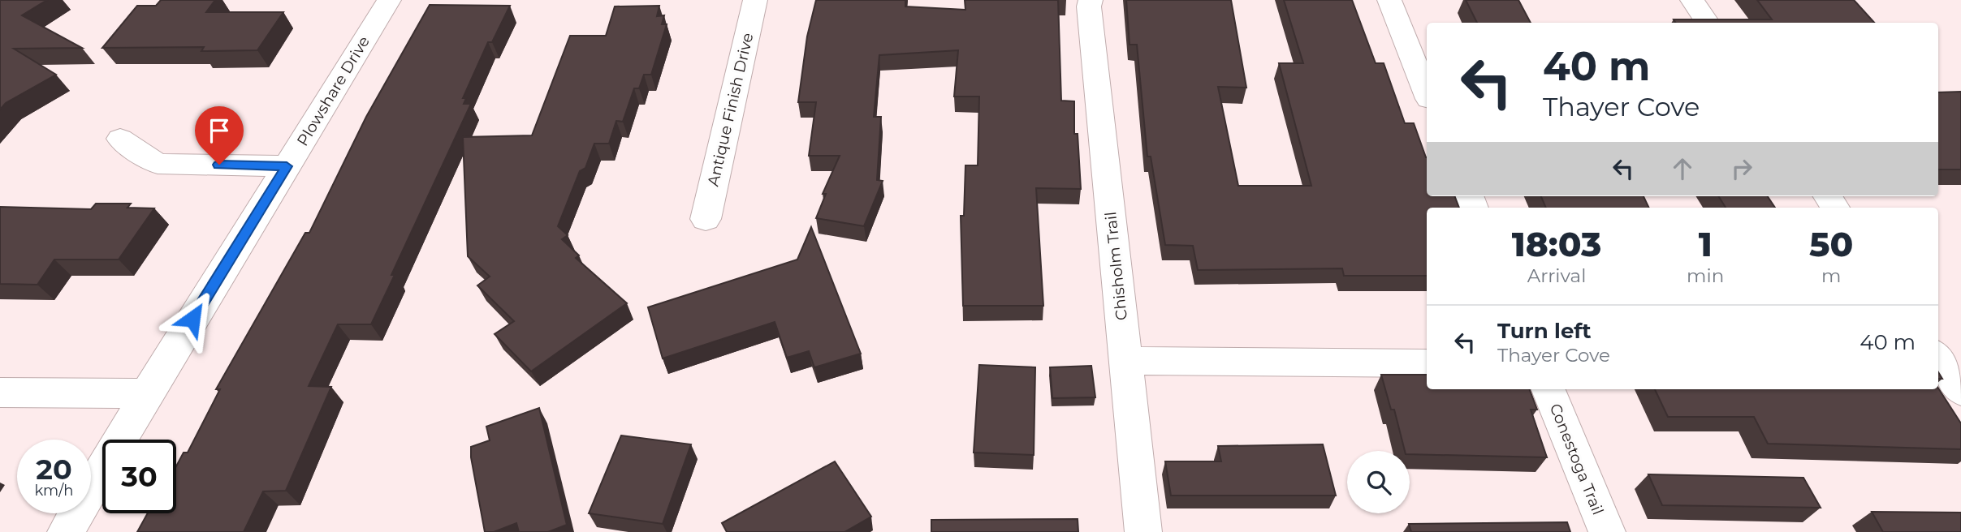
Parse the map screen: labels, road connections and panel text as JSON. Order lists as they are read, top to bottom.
{
  "streets": {
    "street": [
      "Plowshare Drive",
      "Antique Finish Drive",
      "Chisholm Trail",
      "Conestoga Trail"
    ]
  },
  "page": {
    "turn": ["40 m", "Thayer Cove"],
    "eta": [
      "18:03",
      "Arrival",
      "1",
      "min",
      "50",
      "m"
    ],
    "list": [
      {
        "name": "Turn left",
        "note": "Thayer Cove",
        "value": "40 m"
      }
    ],
    "speed": "20 km/h",
    "limit": "30"
  }
}
